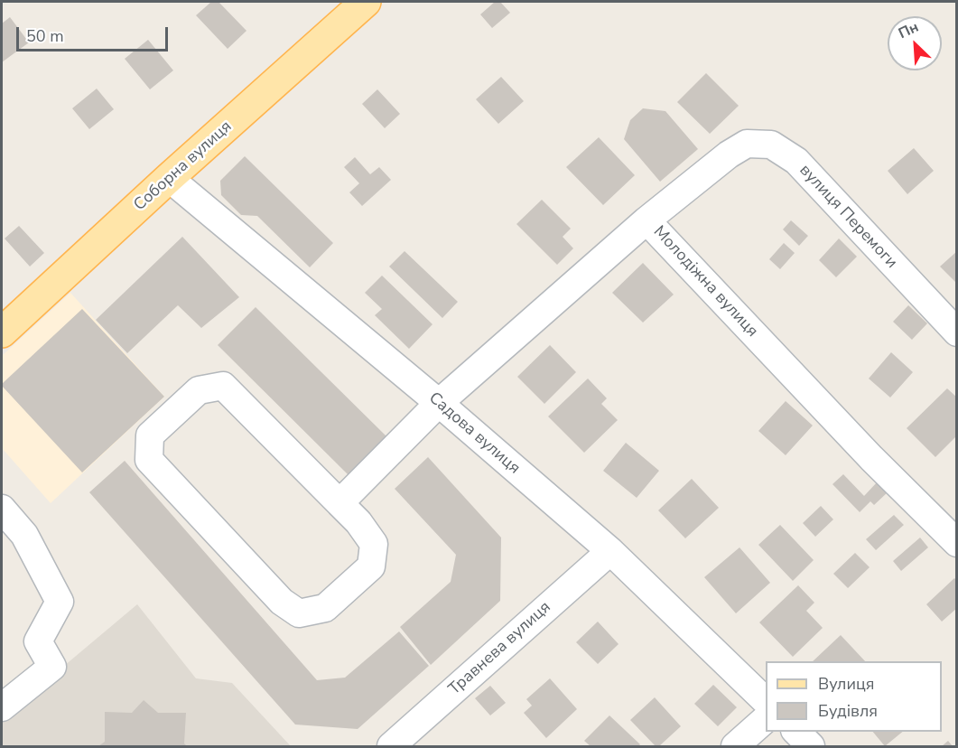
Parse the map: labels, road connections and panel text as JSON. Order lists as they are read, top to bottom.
{
  "streets": {
    "main road": ["Соборна вулиця"],
    "street": [
      "вулиця Перемоги",
      "Молодіжна вулиця",
      "Садова вулиця",
      "Травнева вулиця"
    ]
  },
  "crossings": [
    ["Соборна вулиця", "Садова вулиця"],
    ["вулиця Перемоги", "Молодіжна вулиця"],
    ["Молодіжна вулиця", "Садова вулиця"],
    ["Садова вулиця", "Травнева вулиця"]
  ],
  "legend": ["Вулиця", "Будівля"],
  "scale_bar": "50 m",
  "north": "top left"
}
